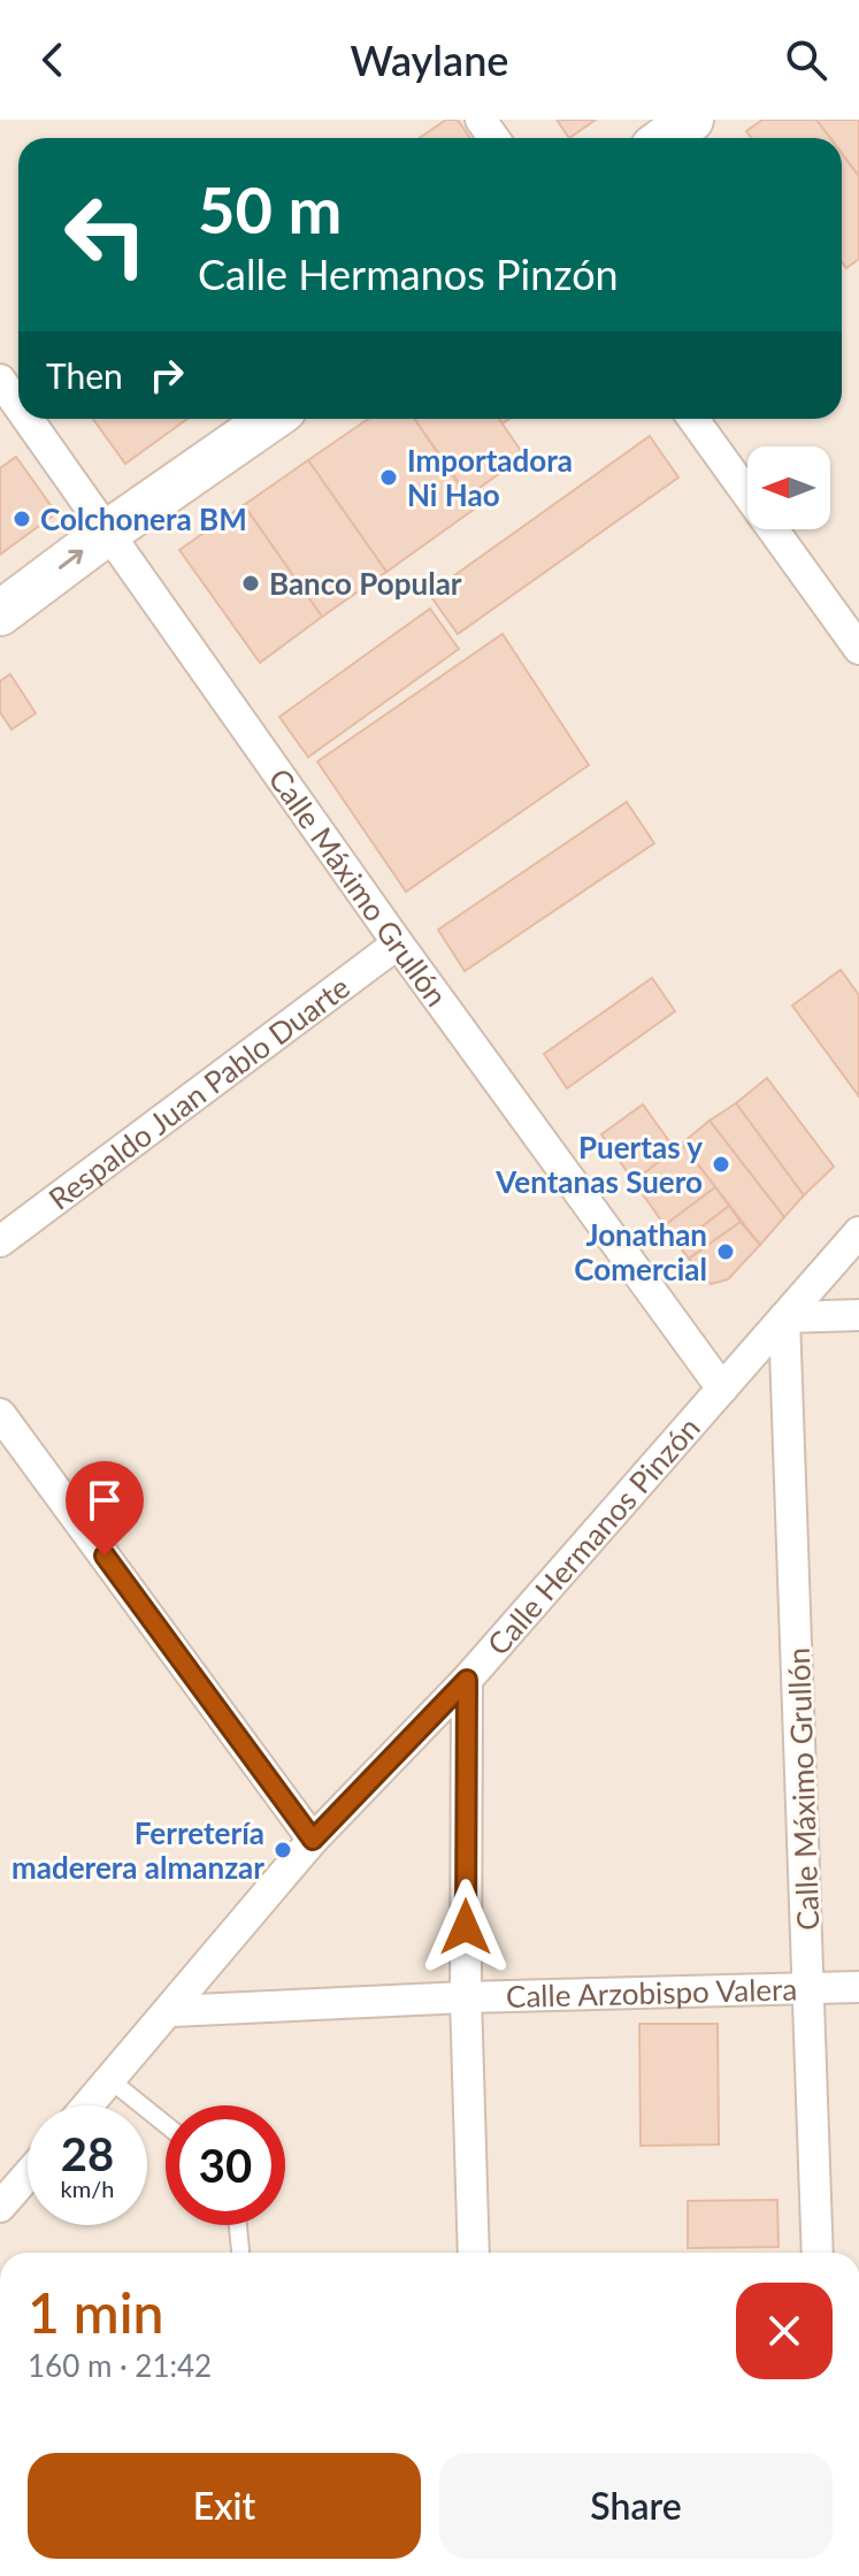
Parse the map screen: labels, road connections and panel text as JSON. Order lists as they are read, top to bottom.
{
  "streets": {
    "street": [
      "Calle Máximo Grullón",
      "Respaldo Juan Pablo Duarte",
      "Calle Hermanos Pinzón",
      "Calle Arzobispo Valera"
    ]
  },
  "crossings": [
    ["Calle Máximo Grullón", "Respaldo Juan Pablo Duarte"],
    ["Calle Máximo Grullón", "Calle Hermanos Pinzón"],
    ["Calle Máximo Grullón", "Calle Arzobispo Valera"],
    ["Calle Hermanos Pinzón", "Calle Arzobispo Valera"]
  ],
  "places": [
    "Importadora Ni Hao",
    "Colchonera BM",
    "Banco Popular",
    "Puertas y Ventanas Suero",
    "Jonathan Comercial",
    "Ferretería maderera almanzar"
  ],
  "north": "left",
  "page": {
    "header": "Waylane",
    "turn": ["50 m", "Calle Hermanos Pinzón"],
    "then": "Then",
    "speed": "28 km/h",
    "limit": "30",
    "heading": ["1 min", "160 m · 21:42"],
    "buttons": ["Exit", "Share"]
  }
}
